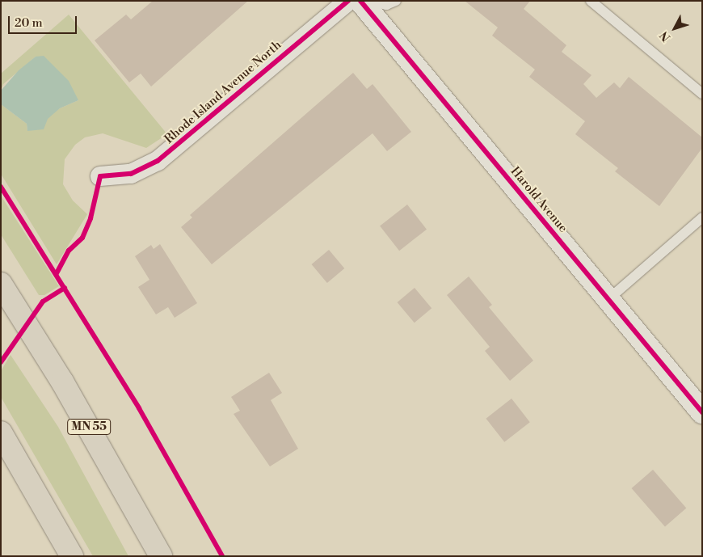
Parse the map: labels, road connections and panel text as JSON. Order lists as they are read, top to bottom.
{
  "streets": {
    "highway": ["MN 55"],
    "street": ["Rhode Island Avenue North", "Harold Avenue"]
  },
  "scale_bar": "20 m",
  "north": "bottom left"
}
